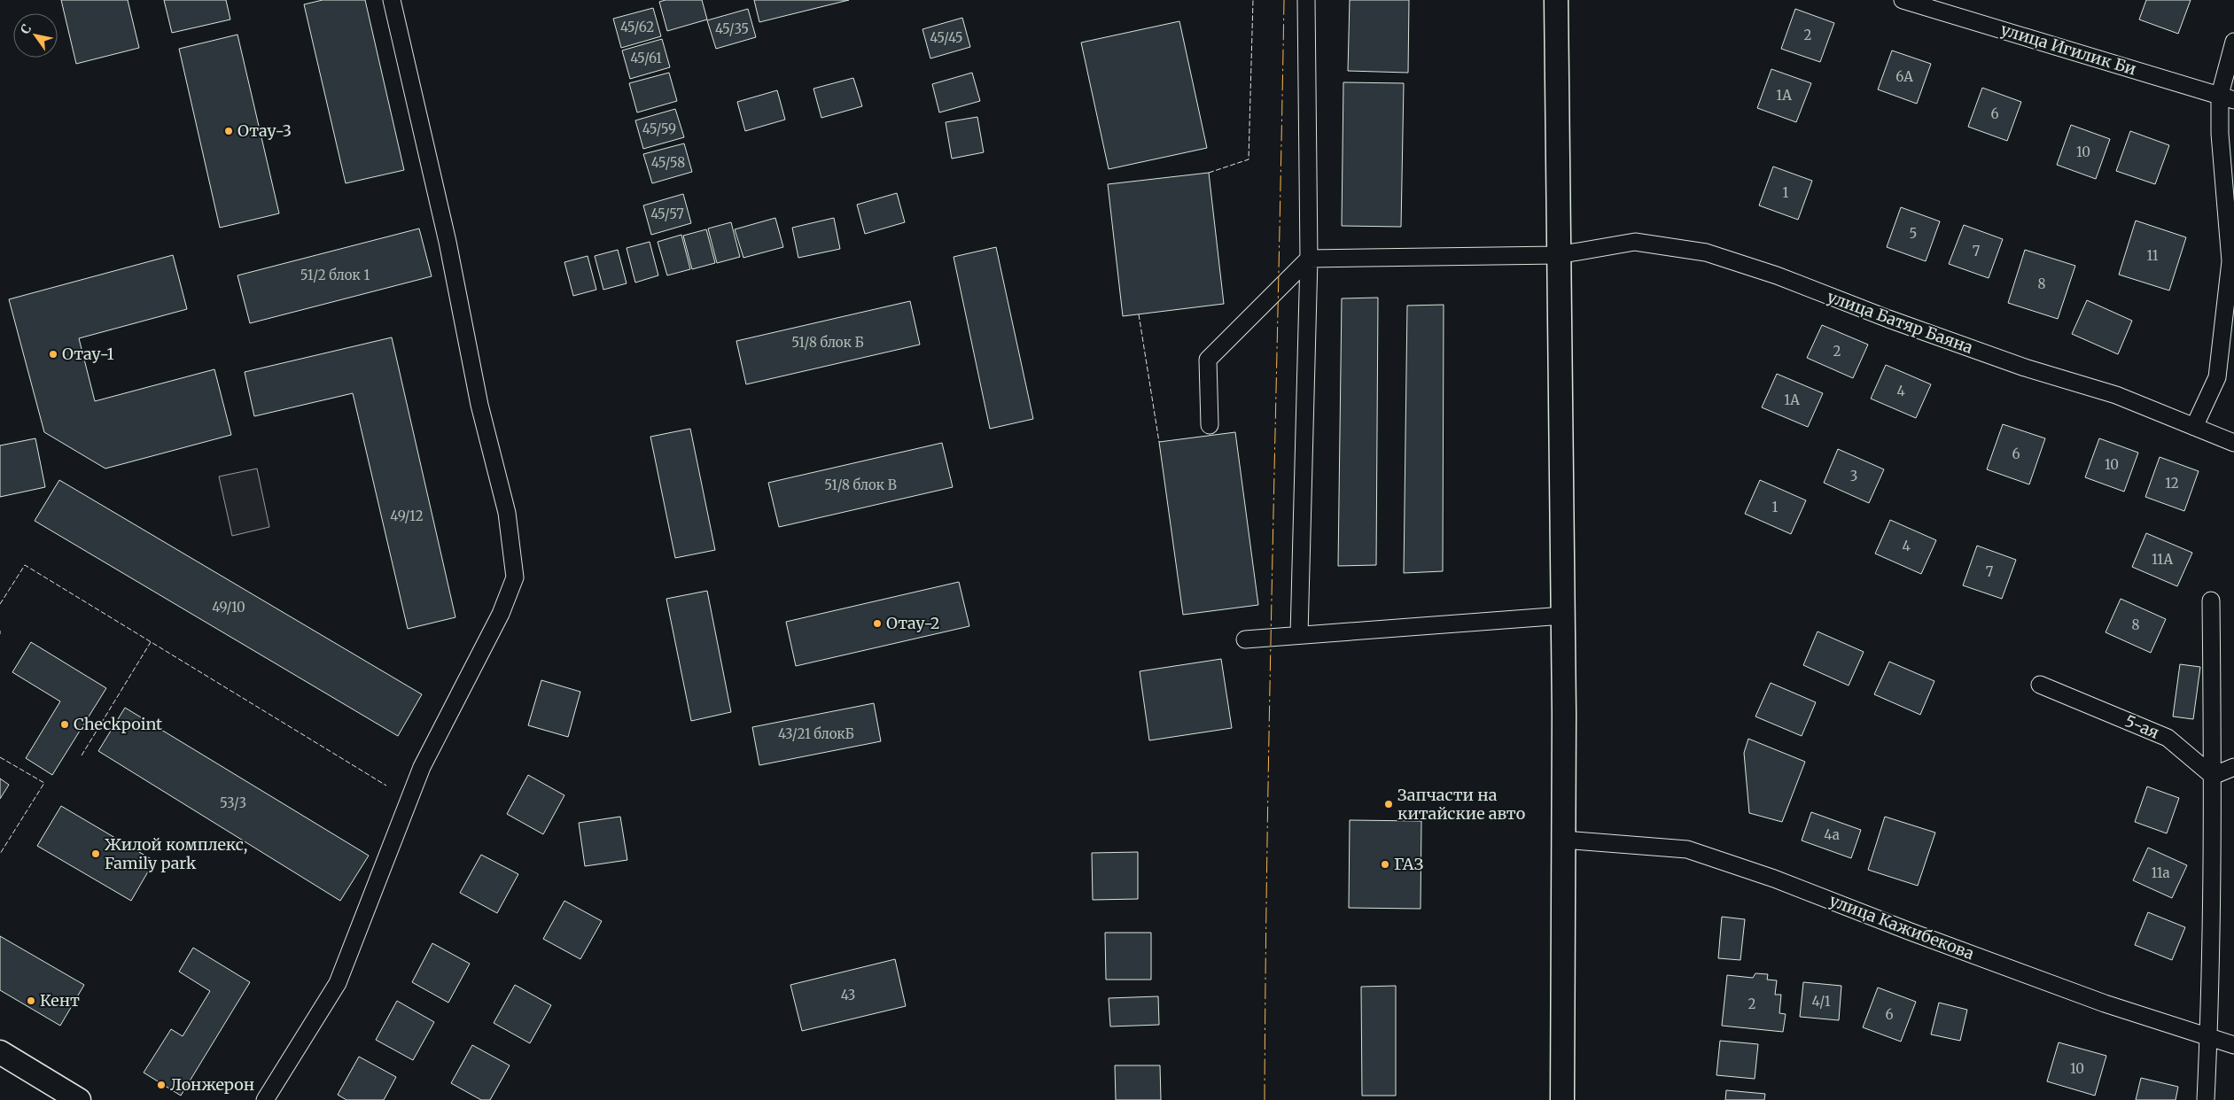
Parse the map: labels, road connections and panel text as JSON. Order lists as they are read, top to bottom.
{
  "streets": {
    "street": [
      "улица Игилик Би",
      "улица Батяр Баяна",
      "5-ая",
      "улица Кажибекова"
    ]
  },
  "places": [
    "Отау-3",
    "Отау-1",
    "Отау-2",
    "Checkpoint",
    "Запчасти на китайские авто",
    "Жилой комплекс, Family park",
    "ГАЗ",
    "Кент",
    "Лонжерон"
  ],
  "house_numbers": [
    "45/62",
    "45/35",
    "2",
    "45/45",
    "45/61",
    "6А",
    "1А",
    "6",
    "45/59",
    "10",
    "45/58",
    "1",
    "45/57",
    "5",
    "7",
    "11",
    "51/2 блок 1",
    "8",
    "51/8 блок Б",
    "2",
    "4",
    "1А",
    "6",
    "10",
    "3",
    "12",
    "51/8 блок В",
    "1",
    "49/12",
    "4",
    "11А",
    "7",
    "49/10",
    "8",
    "43/21 блокБ",
    "53/3",
    "4а",
    "11а",
    "43",
    "4/1",
    "2",
    "6",
    "10"
  ],
  "north": "top left"
}
